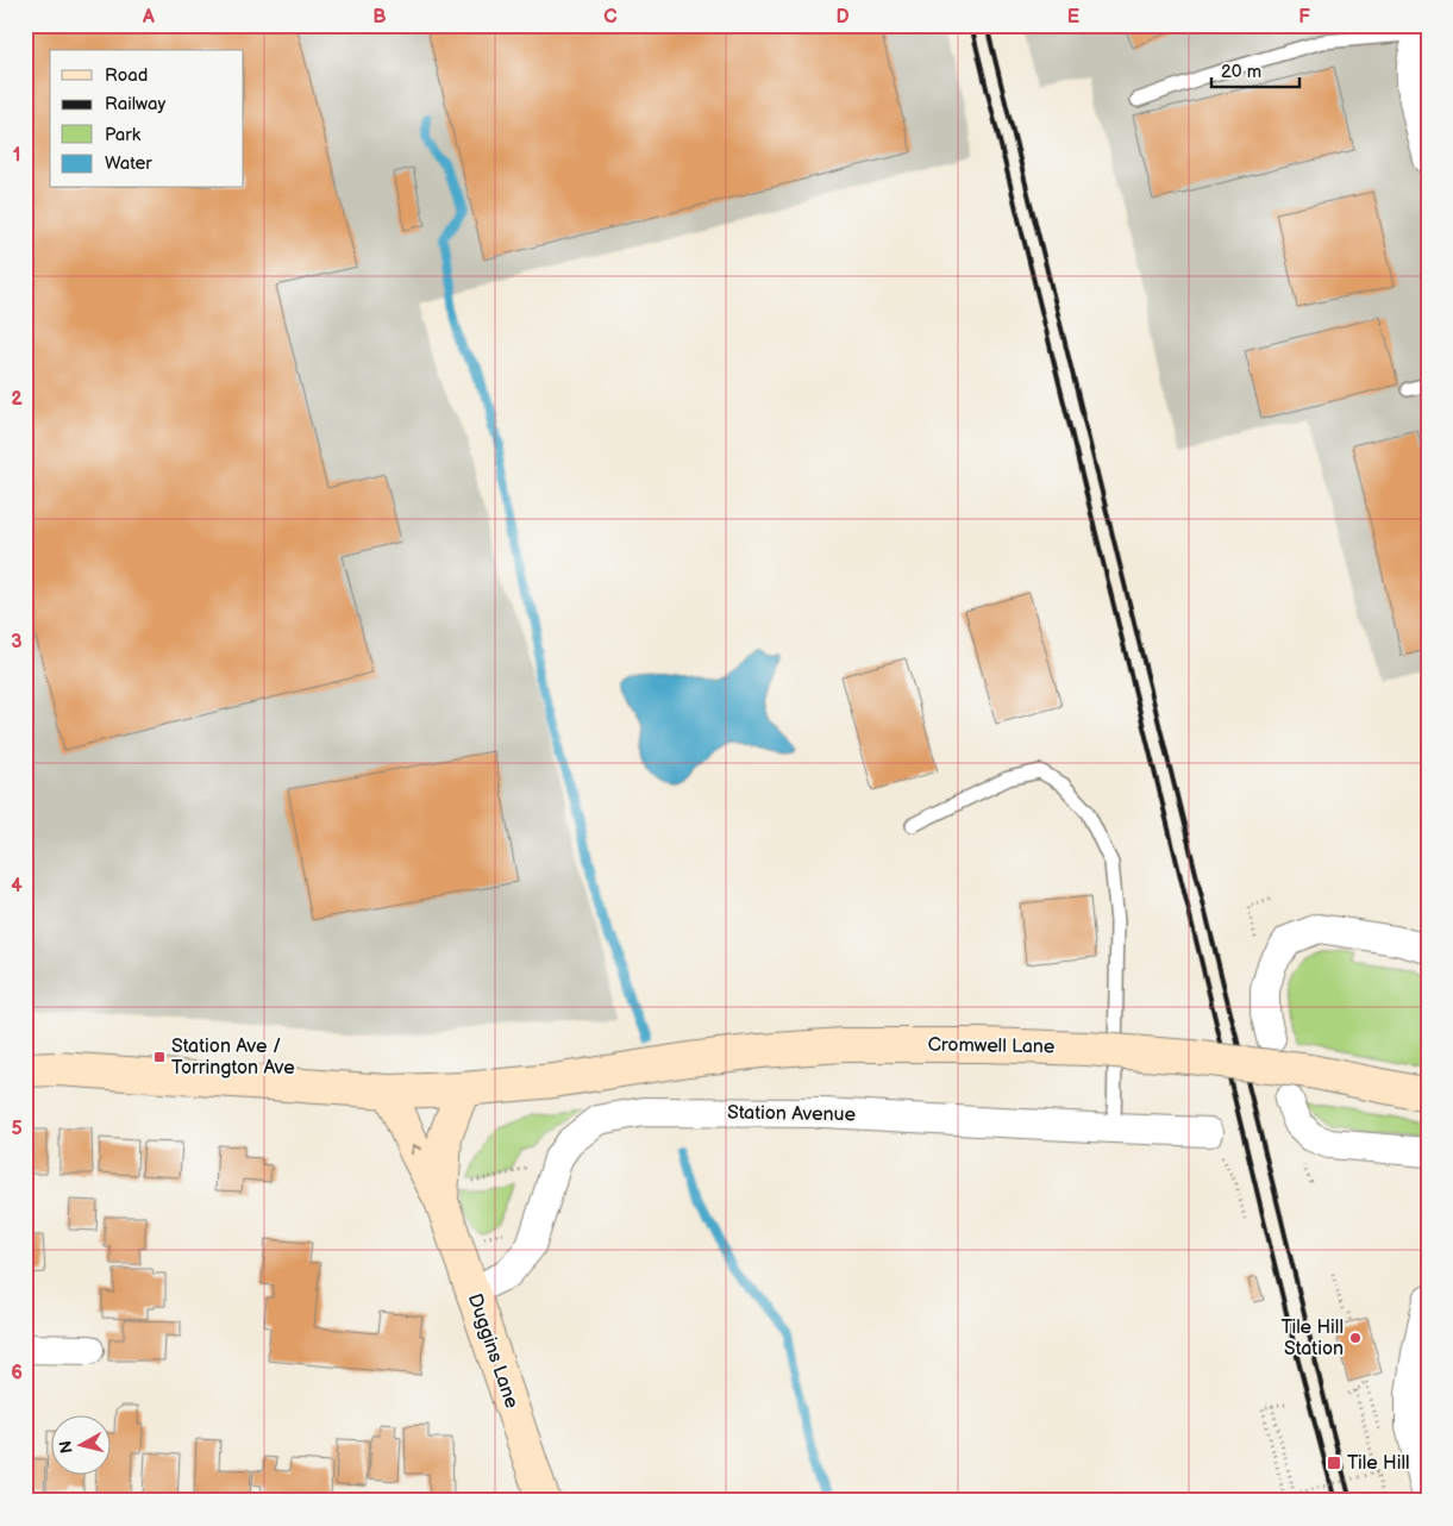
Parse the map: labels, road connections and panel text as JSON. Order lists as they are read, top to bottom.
{
  "streets": {
    "street": ["Cromwell Lane", "Station Avenue", "Duggins Lane"]
  },
  "crossings": [
    ["Cromwell Lane", "Duggins Lane"],
    ["Station Avenue", "Duggins Lane"]
  ],
  "places": {
    "transit": ["Station Ave / Torrington Ave", "Tile Hill"],
    "other": ["Tile Hill Station"]
  },
  "legend": [
    "Road",
    "Railway",
    "Park",
    "Water"
  ],
  "scale_bar": "20 m",
  "north": "left",
  "grid": {
    "columns": [
      "A",
      "B",
      "C",
      "D",
      "E",
      "F"
    ],
    "rows": [
      "1",
      "2",
      "3",
      "4",
      "5",
      "6"
    ]
  }
}
